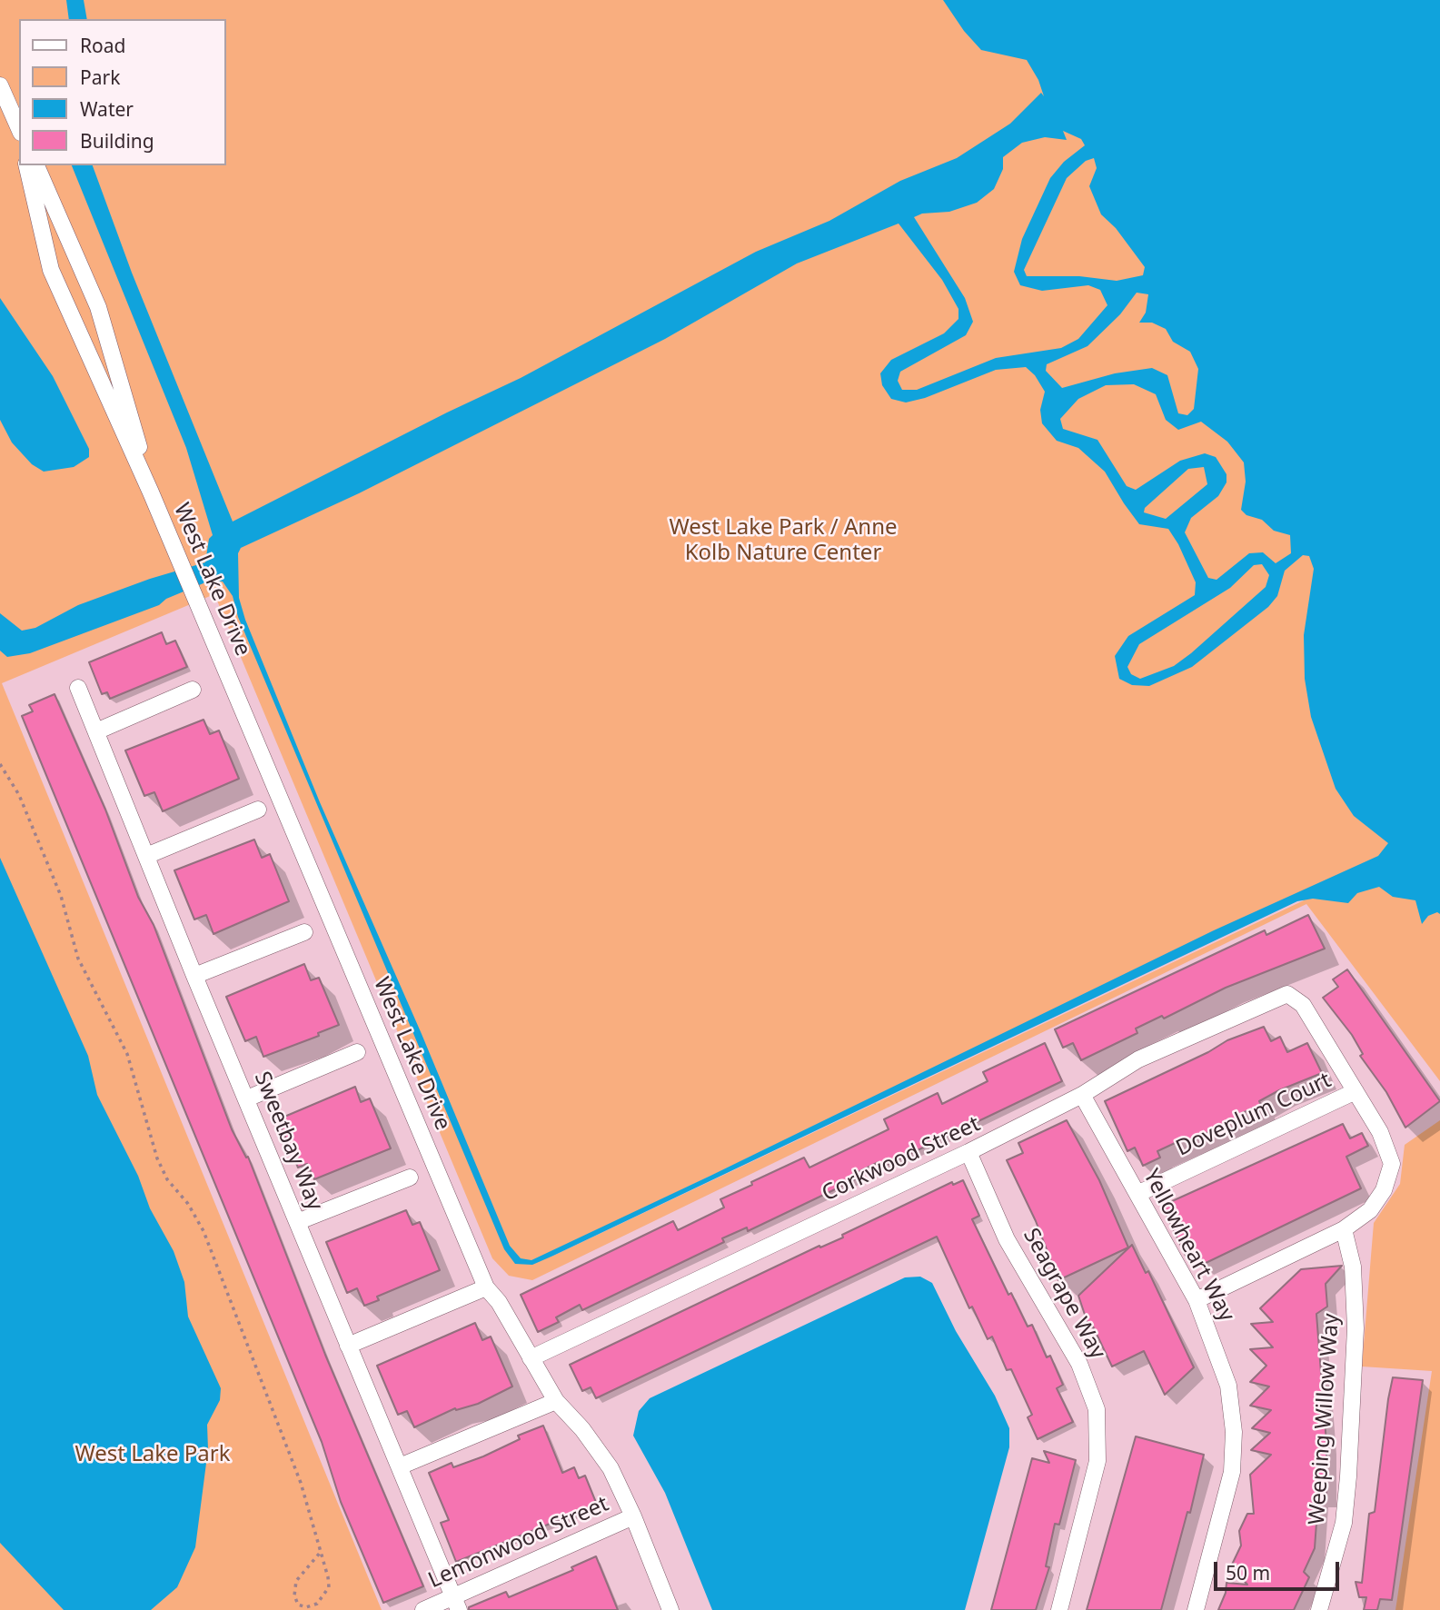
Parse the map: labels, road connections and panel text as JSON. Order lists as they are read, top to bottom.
{
  "streets": {
    "street": [
      "West Lake Drive",
      "Doveplum Court",
      "Sweetbay Way",
      "Corkwood Street",
      "Yellowheart Way",
      "Seagrape Way",
      "Weeping Willow Way",
      "Lemonwood Street"
    ]
  },
  "crossings": [
    ["West Lake Drive", "Corkwood Street"],
    ["West Lake Drive", "Lemonwood Street"],
    ["Doveplum Court", "Corkwood Street"],
    ["Doveplum Court", "Yellowheart Way"],
    ["Sweetbay Way", "Lemonwood Street"],
    ["Corkwood Street", "Yellowheart Way"],
    ["Corkwood Street", "Seagrape Way"]
  ],
  "parks": ["West Lake Park / Anne Kolb Nature Center", "West Lake Park"],
  "legend": [
    "Road",
    "Park",
    "Water",
    "Building"
  ],
  "scale_bar": "50 m"
}
